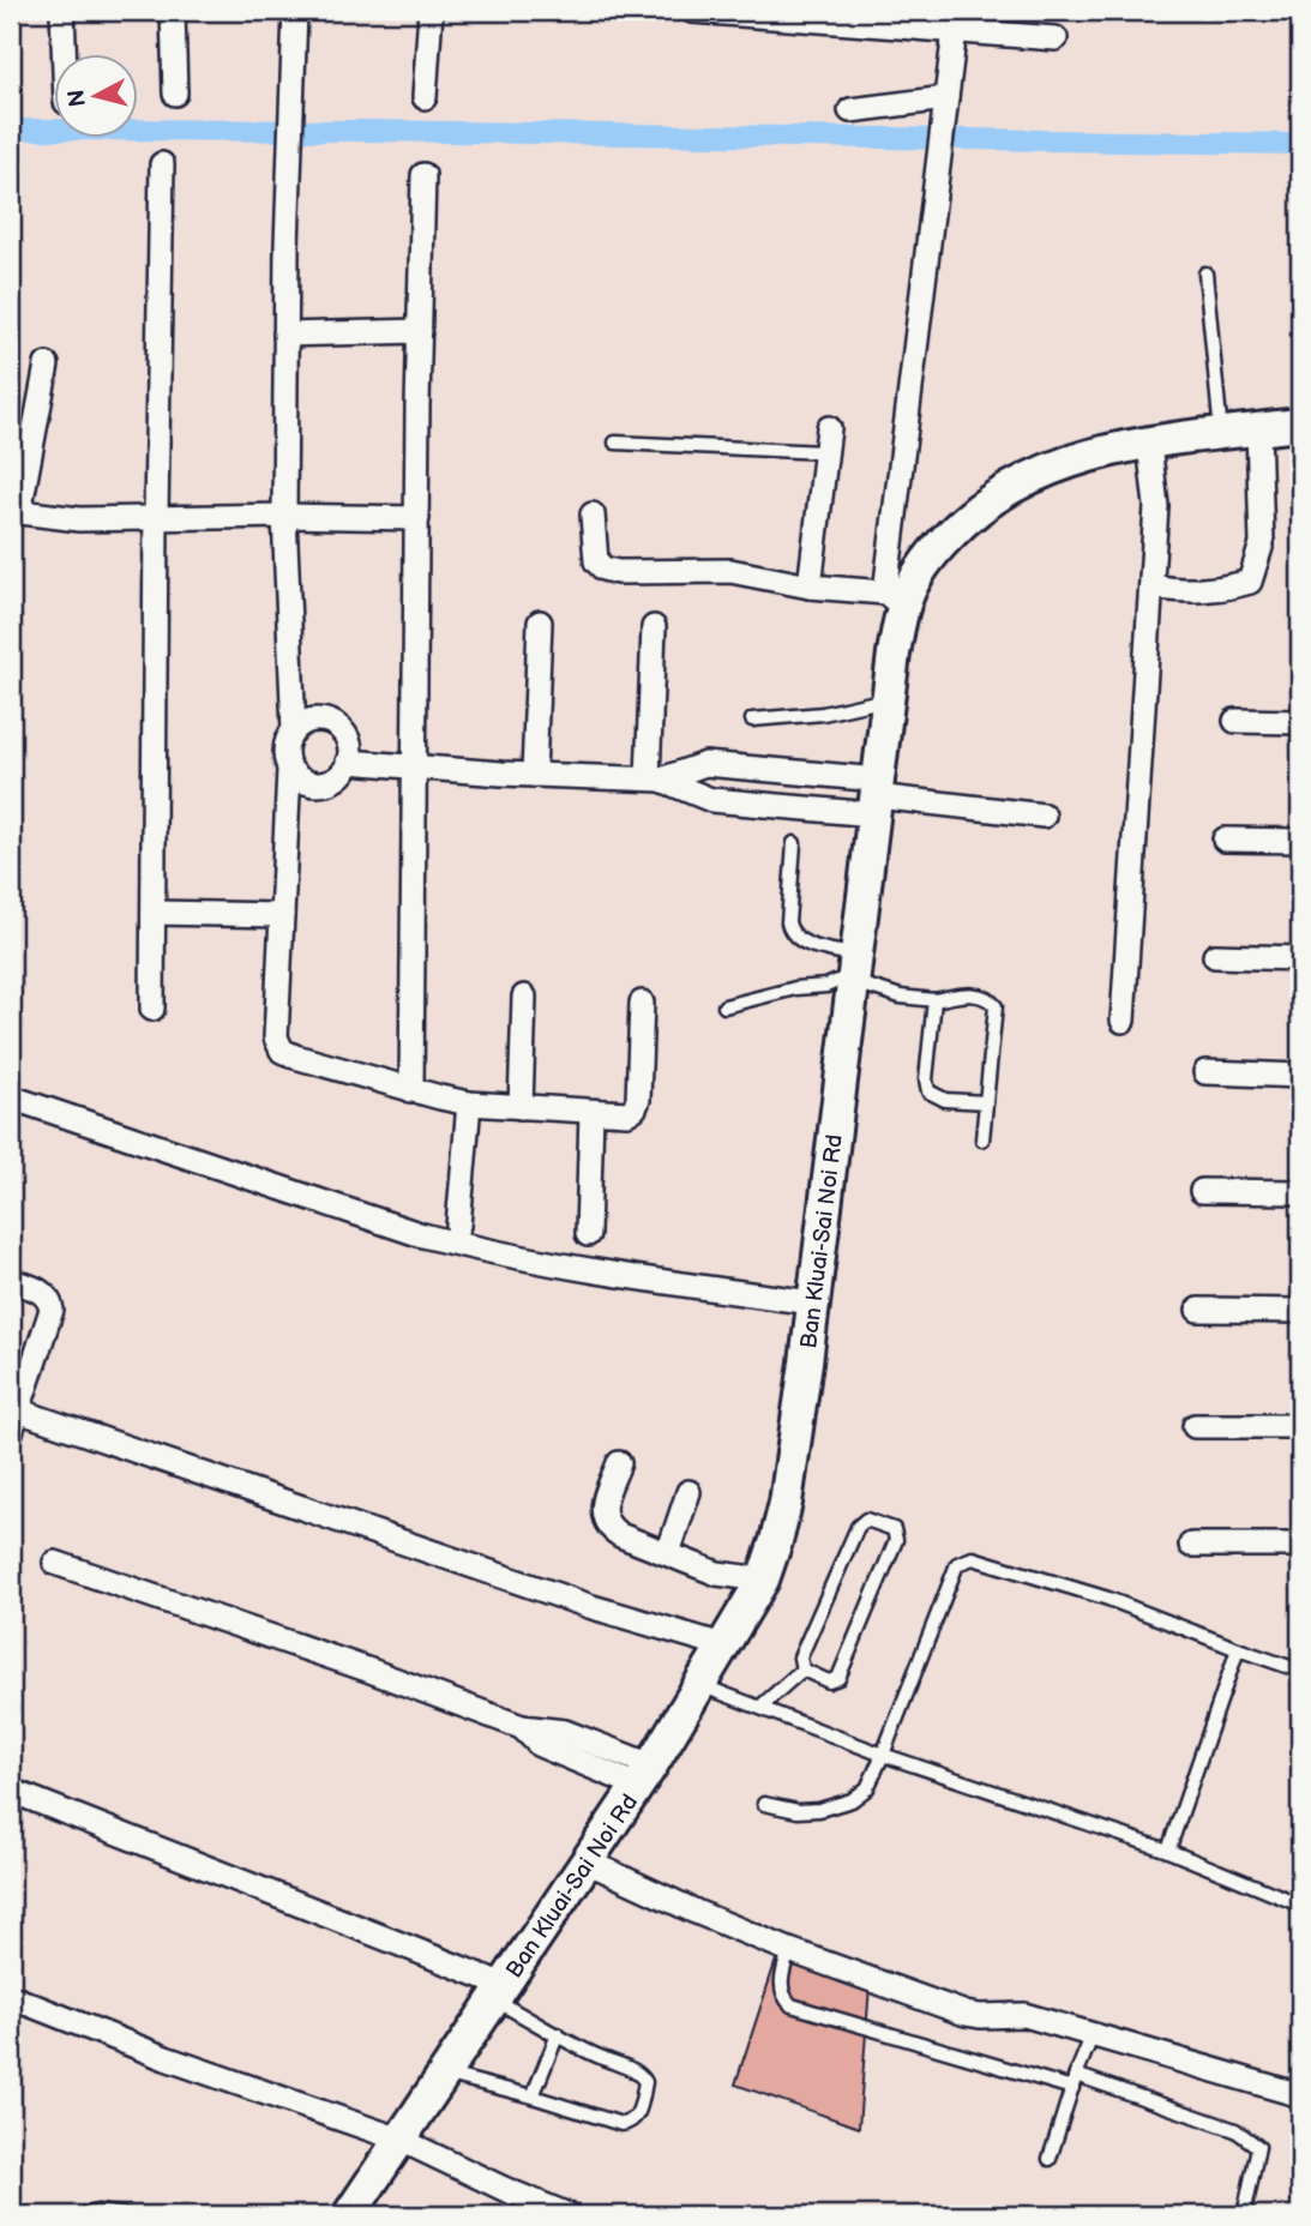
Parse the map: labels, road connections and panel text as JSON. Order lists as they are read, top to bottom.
{
  "streets": {
    "street": ["Ban Kluai-Sai Noi Rd"]
  },
  "north": "left"
}
